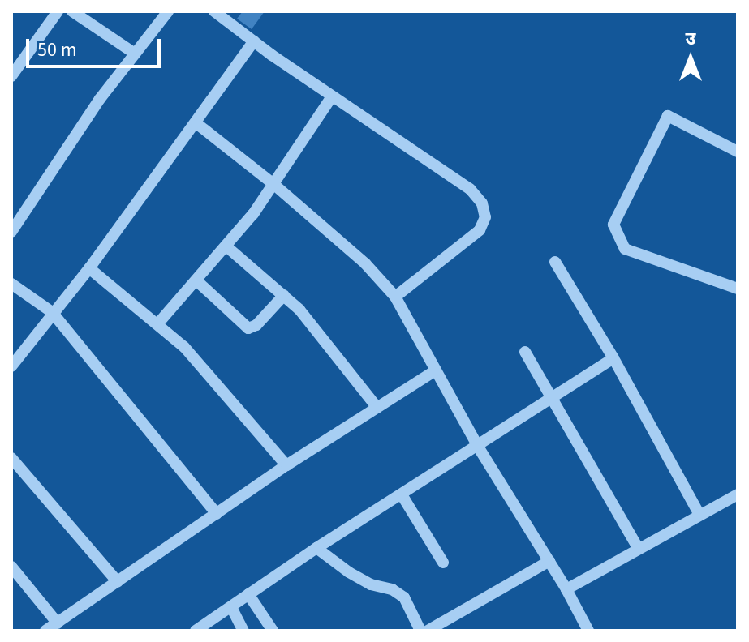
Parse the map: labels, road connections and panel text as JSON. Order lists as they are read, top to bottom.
{
  "scale_bar": "50 m",
  "north": "top"
}
